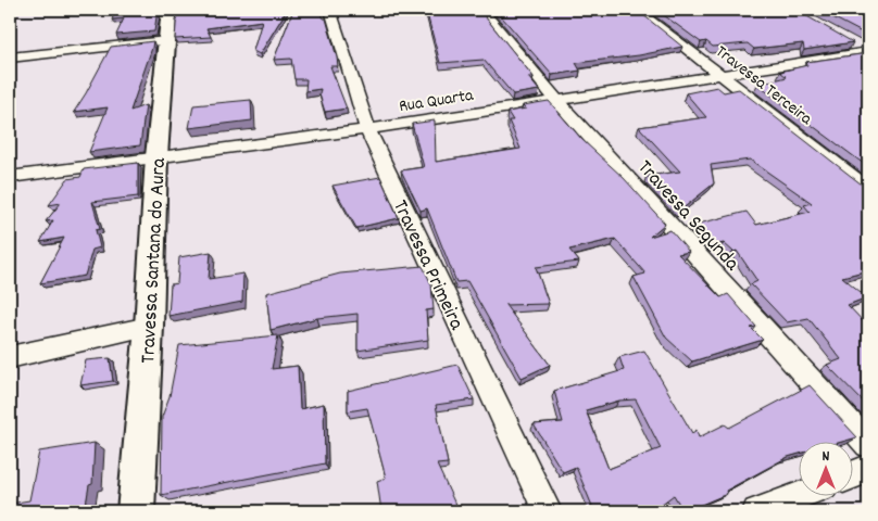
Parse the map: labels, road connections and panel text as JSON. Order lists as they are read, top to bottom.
{
  "streets": {
    "street": [
      "Travessa Terceira",
      "Rua Quarta",
      "Travessa Segunda",
      "Travessa Santana do Aura",
      "Travessa Primeira"
    ]
  },
  "crossings": [
    ["Travessa Terceira", "Rua Quarta"],
    ["Rua Quarta", "Travessa Segunda"],
    ["Rua Quarta", "Travessa Santana do Aura"],
    ["Rua Quarta", "Travessa Primeira"]
  ],
  "north": "top"
}
